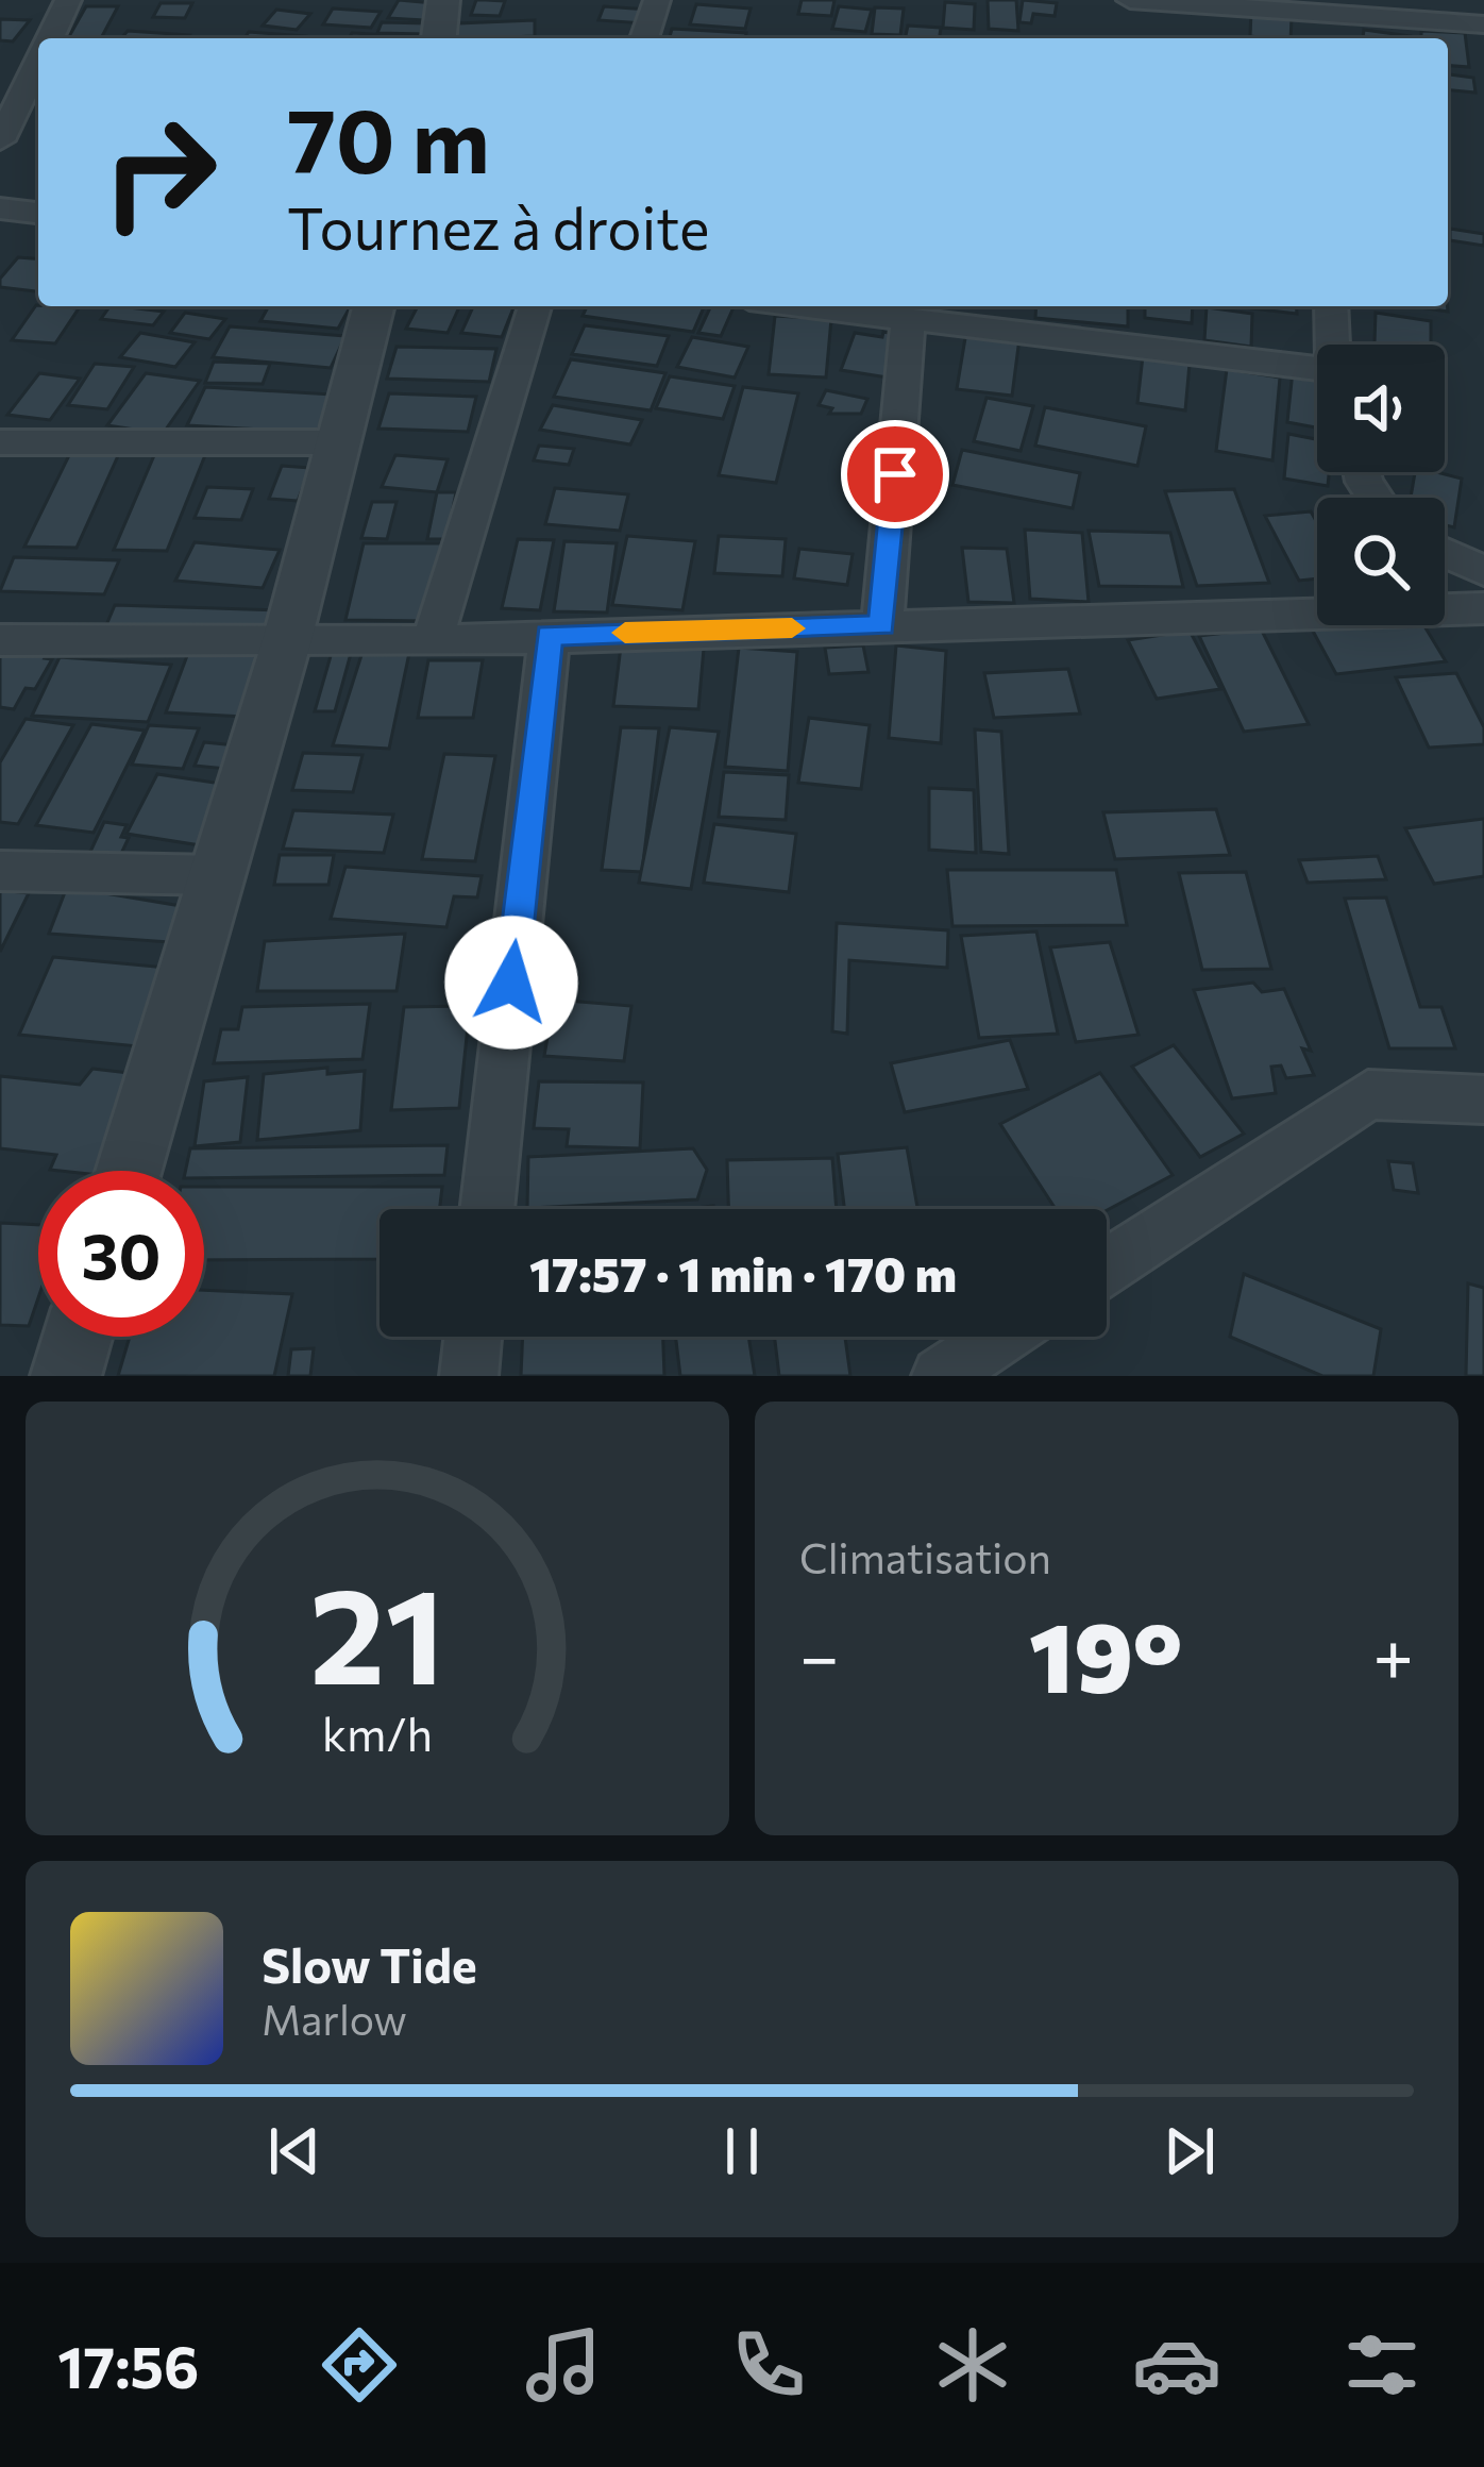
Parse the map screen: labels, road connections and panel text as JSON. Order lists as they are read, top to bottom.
{
  "page": {
    "turn": ["70 m", "Tournez à droite"],
    "limit": "30",
    "trip": "17:57 · 1 min · 170 m",
    "tile": "Climatisation",
    "heat": ["−", "19°", "+"],
    "song": ["Slow Tide", "Marlow"],
    "tabs": "17:56",
    "gauge": ["21", "km/h"]
  }
}
